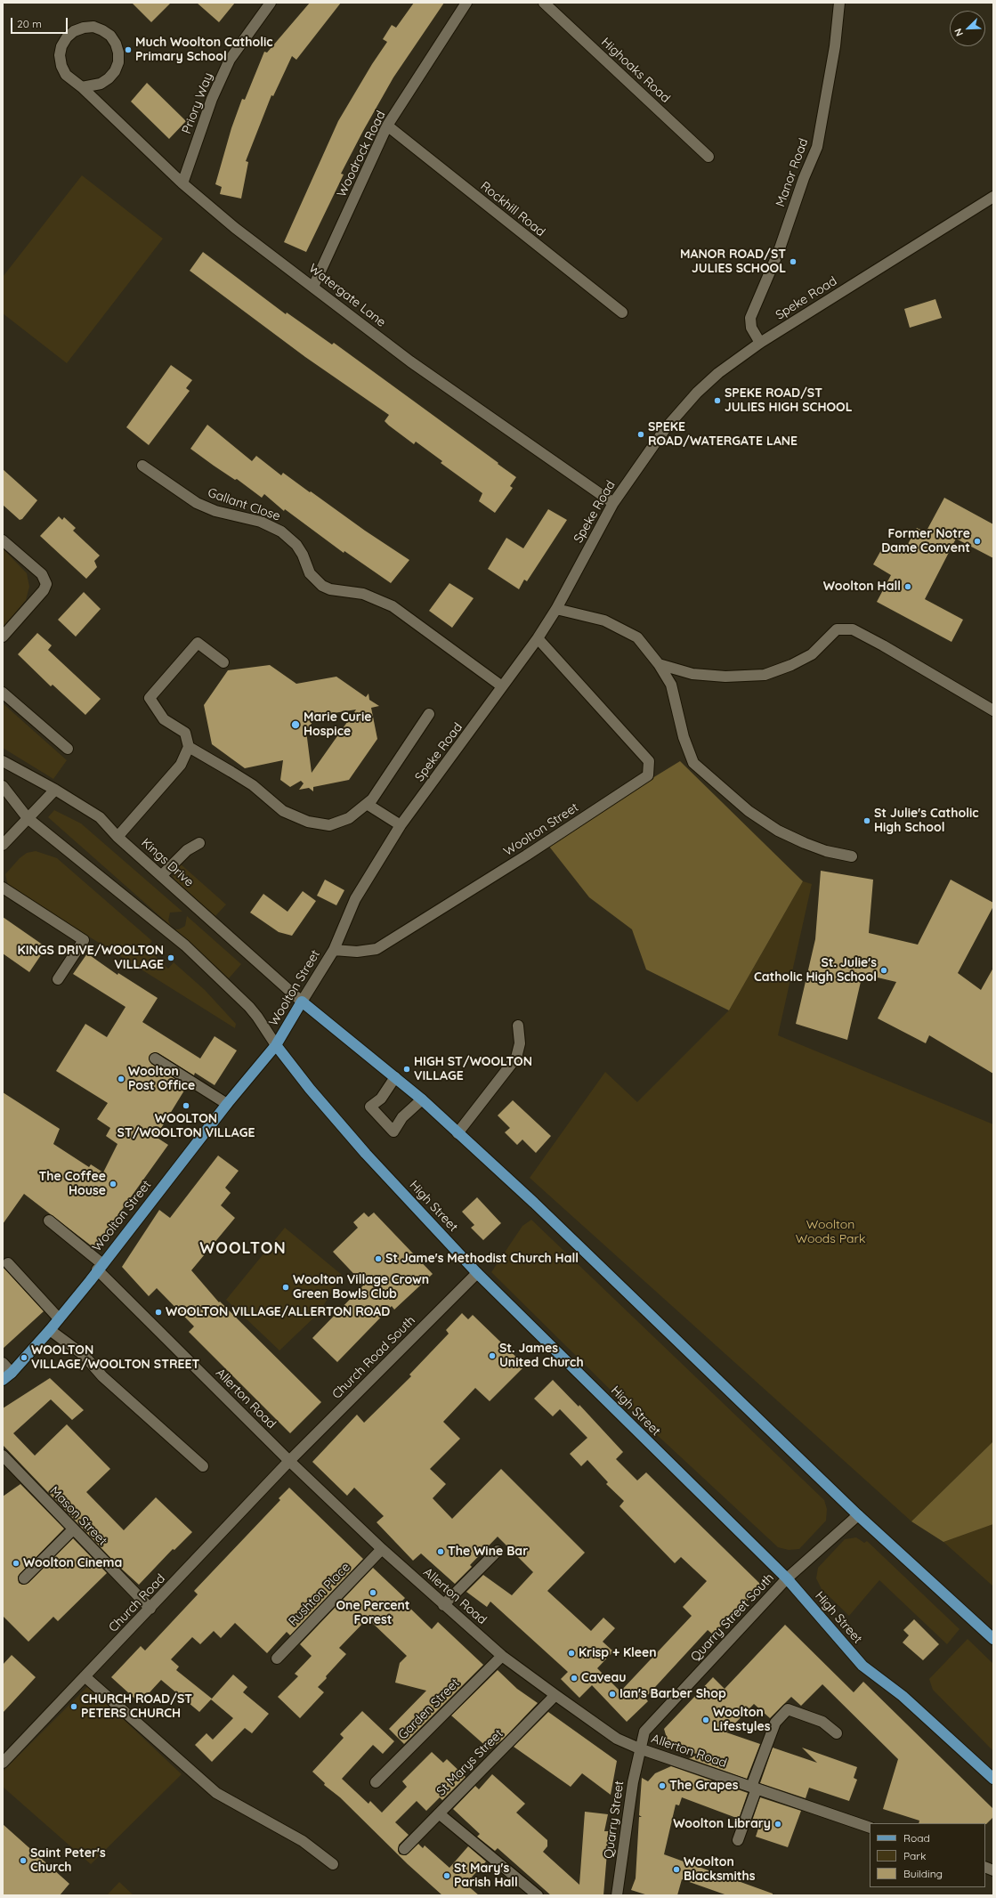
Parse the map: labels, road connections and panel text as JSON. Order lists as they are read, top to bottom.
{
  "streets": {
    "main road": ["Woolton Street", "High Street"],
    "street": [
      "Highoaks Road",
      "Priory Way",
      "Woodrock Road",
      "Manor Road",
      "Rockhill Road",
      "Watergate Lane",
      "Speke Road",
      "Gallant Close",
      "Kings Drive",
      "Church Road South",
      "Allerton Road",
      "Mason Street",
      "Rushton Place",
      "Church Road",
      "Quarry Street South",
      "Garden Street",
      "St Marys Street",
      "Quarry Street"
    ]
  },
  "crossings": [
    ["Priory Way", "Watergate Lane"],
    ["Woodrock Road", "Rockhill Road"],
    ["Woodrock Road", "Watergate Lane"],
    ["Manor Road", "Speke Road"],
    ["Watergate Lane", "Speke Road"],
    ["Speke Road", "Gallant Close"],
    ["Speke Road", "Woolton Street"],
    ["Woolton Street", "Kings Drive"],
    ["Woolton Street", "High Street"],
    ["Woolton Street", "Allerton Road"],
    ["High Street", "Church Road South"],
    ["High Street", "Quarry Street South"],
    ["Church Road South", "Allerton Road"],
    ["Church Road South", "Church Road"],
    ["Allerton Road", "Rushton Place"],
    ["Allerton Road", "Church Road"],
    ["Allerton Road", "Quarry Street South"],
    ["Allerton Road", "Garden Street"],
    ["Allerton Road", "St Marys Street"],
    ["Allerton Road", "Quarry Street"],
    ["Mason Street", "Church Road"],
    ["Quarry Street South", "Quarry Street"]
  ],
  "districts": ["WOOLTON"],
  "parks": ["Woolton Woods Park"],
  "places": [
    "Much Woolton Catholic Primary School",
    "MANOR ROAD/ST JULIES SCHOOL",
    "SPEKE ROAD/ST JULIES HIGH SCHOOL",
    "SPEKE ROAD/WATERGATE LANE",
    "Former Notre Dame Convent",
    "Woolton Hall",
    "Marie Curie Hospice",
    "St Julie's Catholic High School",
    "KINGS DRIVE/WOOLTON VILLAGE",
    "St. Julie's Catholic High School",
    "HIGH ST/WOOLTON VILLAGE",
    "Woolton Post Office",
    "WOOLTON ST/WOOLTON VILLAGE",
    "The Coffee House",
    "St Jame's Methodist Church Hall",
    "Woolton Village Crown Green Bowls Club",
    "WOOLTON VILLAGE/ALLERTON ROAD",
    "St. James United Church",
    "WOOLTON VILLAGE/WOOLTON STREET",
    "The Wine Bar",
    "Woolton Cinema",
    "One Percent Forest",
    "Krisp + Kleen",
    "Caveau",
    "Ian's Barber Shop",
    "CHURCH ROAD/ST PETERS CHURCH",
    "Woolton Lifestyles",
    "The Grapes",
    "Woolton Library",
    "Saint Peter's Church",
    "Woolton Blacksmiths",
    "St Mary's Parish Hall"
  ],
  "legend": ["Road", "Park", "Building"],
  "scale_bar": "20 m",
  "north": "bottom left"
}
